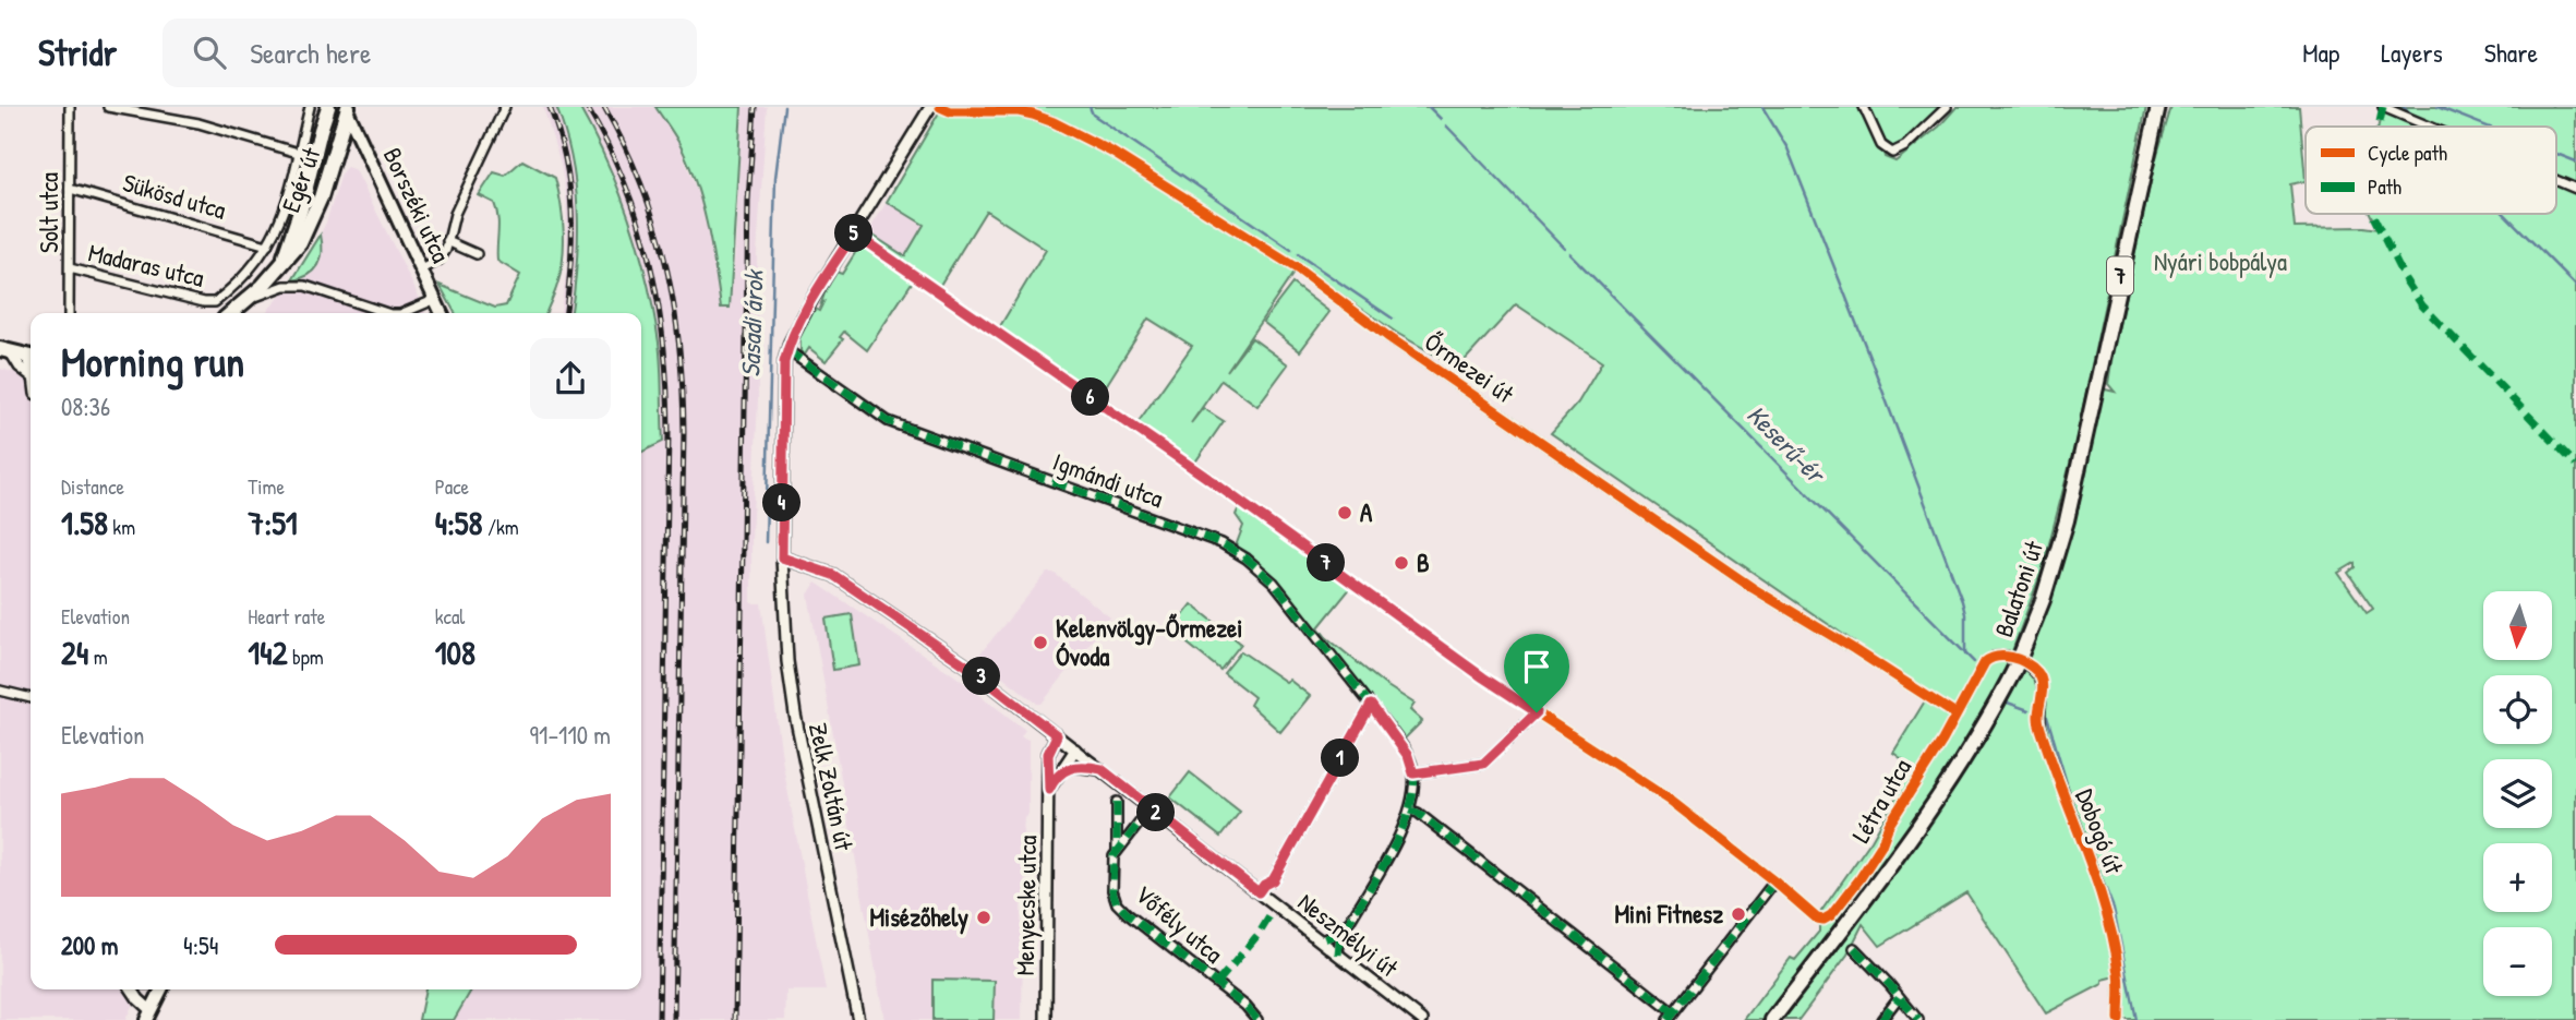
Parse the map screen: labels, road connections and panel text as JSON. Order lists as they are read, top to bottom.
{
  "streets": {
    "main road": [
      "Egér út",
      "Borszéki utca",
      "7",
      "Balatoni út"
    ],
    "street": [
      "Sükösd utca",
      "Solt utca",
      "Madaras utca",
      "Őrmezei út",
      "Igmándi utca",
      "Zelk Zoltán út",
      "Létra utca",
      "Dobogó út",
      "Menyecske utca",
      "Vőfély utca",
      "Neszmélyi út"
    ]
  },
  "crossings": [
    ["Egér út", "Borszéki utca"],
    ["Sükösd utca", "Solt utca"],
    ["Sükösd utca", "Madaras utca"],
    ["Solt utca", "Madaras utca"],
    ["Őrmezei út", "Létra utca"],
    ["Zelk Zoltán út", "Neszmélyi út"],
    ["Menyecske utca", "Neszmélyi út"]
  ],
  "water": ["Sasadi árok", "Keserű-ér"],
  "parks": ["Nyári bobpálya"],
  "places": [
    "A",
    "B",
    "Kelenvölgy-Őrmezei Óvoda",
    "Mini Fitnesz",
    "Misézőhely"
  ],
  "legend": ["Cycle path", "Path"],
  "north": "bottom",
  "page": {
    "header": "Stridr",
    "search": "Search here",
    "nav": ["Map", "Layers", "Share"],
    "pins": [
      "5",
      "6",
      "4",
      "7",
      "3",
      "1",
      "2"
    ],
    "heading": ["Morning run", "08:36"],
    "stats": [
      ["Distance", "1.58 km"],
      ["Time", "7:51"],
      ["Pace", "4:58 /km"],
      ["Elevation", "24 m"],
      ["Heart rate", "142 bpm"],
      ["kcal", "108"]
    ],
    "map_buttons": ["+", "−"],
    "chart": ["Elevation", "91–110 m"],
    "list": [
      {
        "name": "200 m",
        "note": "4:54"
      }
    ]
  }
}
